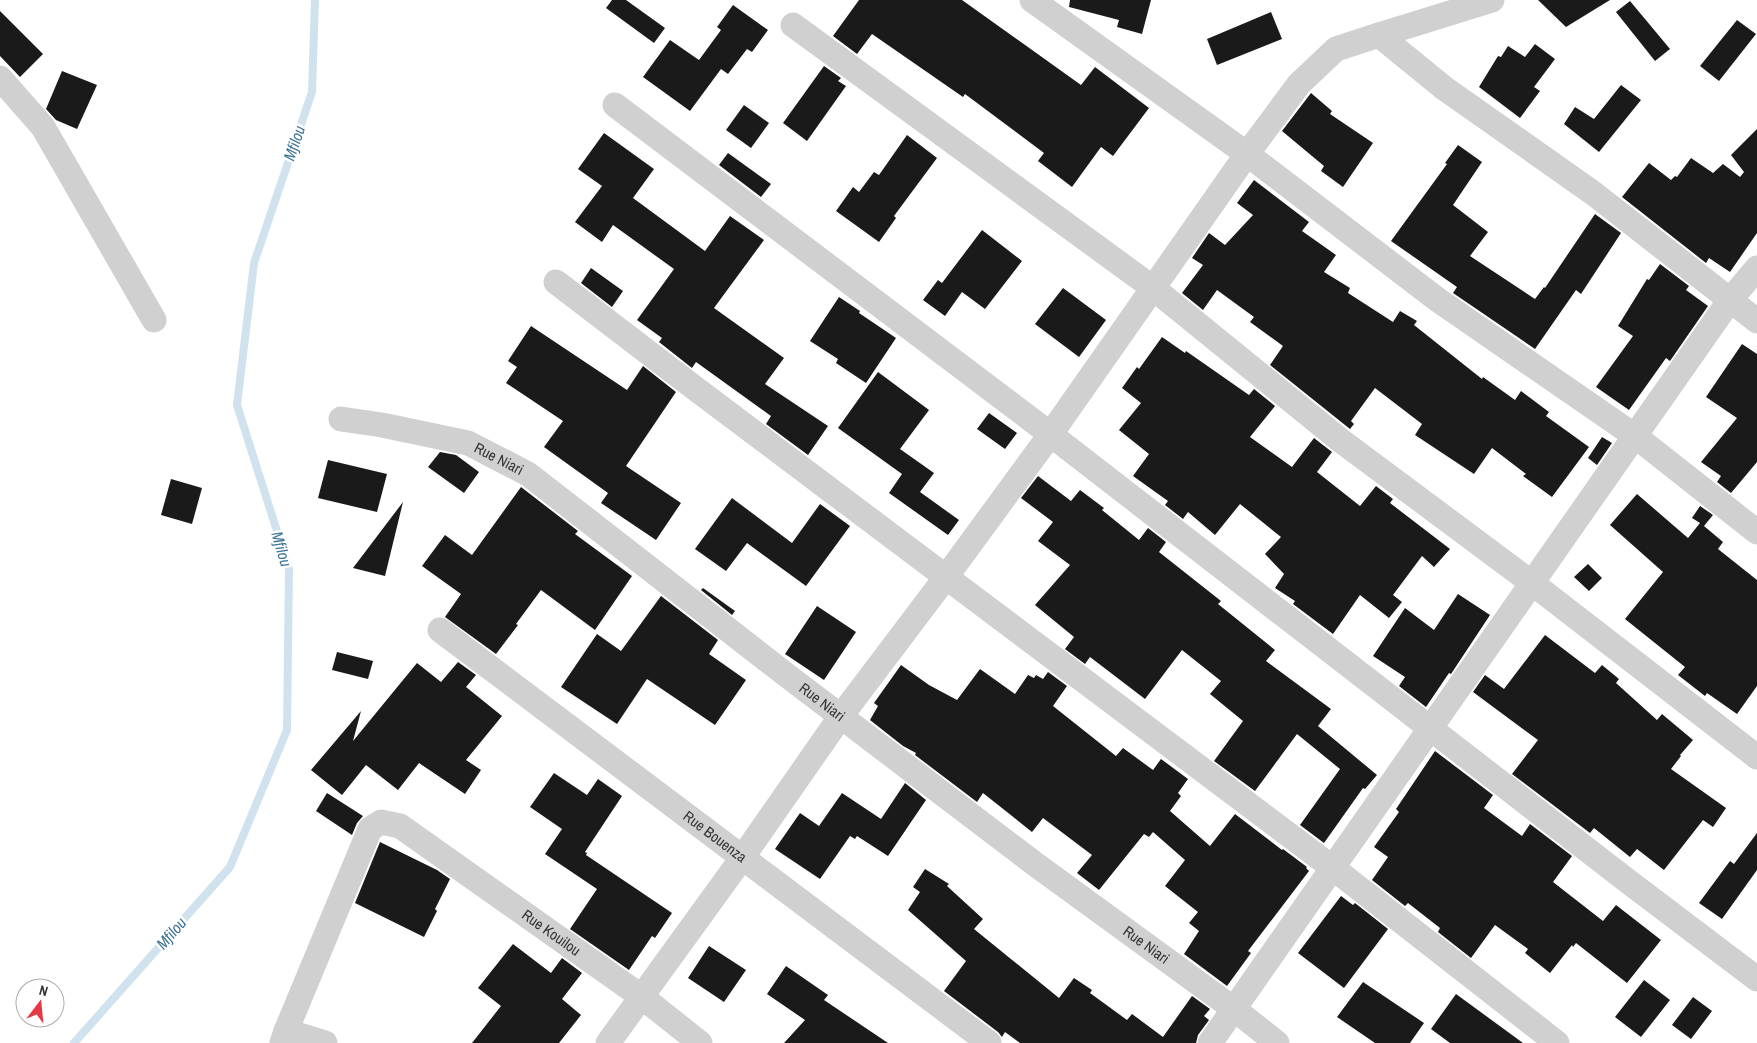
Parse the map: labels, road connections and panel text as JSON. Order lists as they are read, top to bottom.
{
  "streets": {
    "street": ["Rue Niari", "Rue Bouenza", "Rue Kouilou"]
  },
  "water": ["Mfilou"],
  "north": "top"
}
